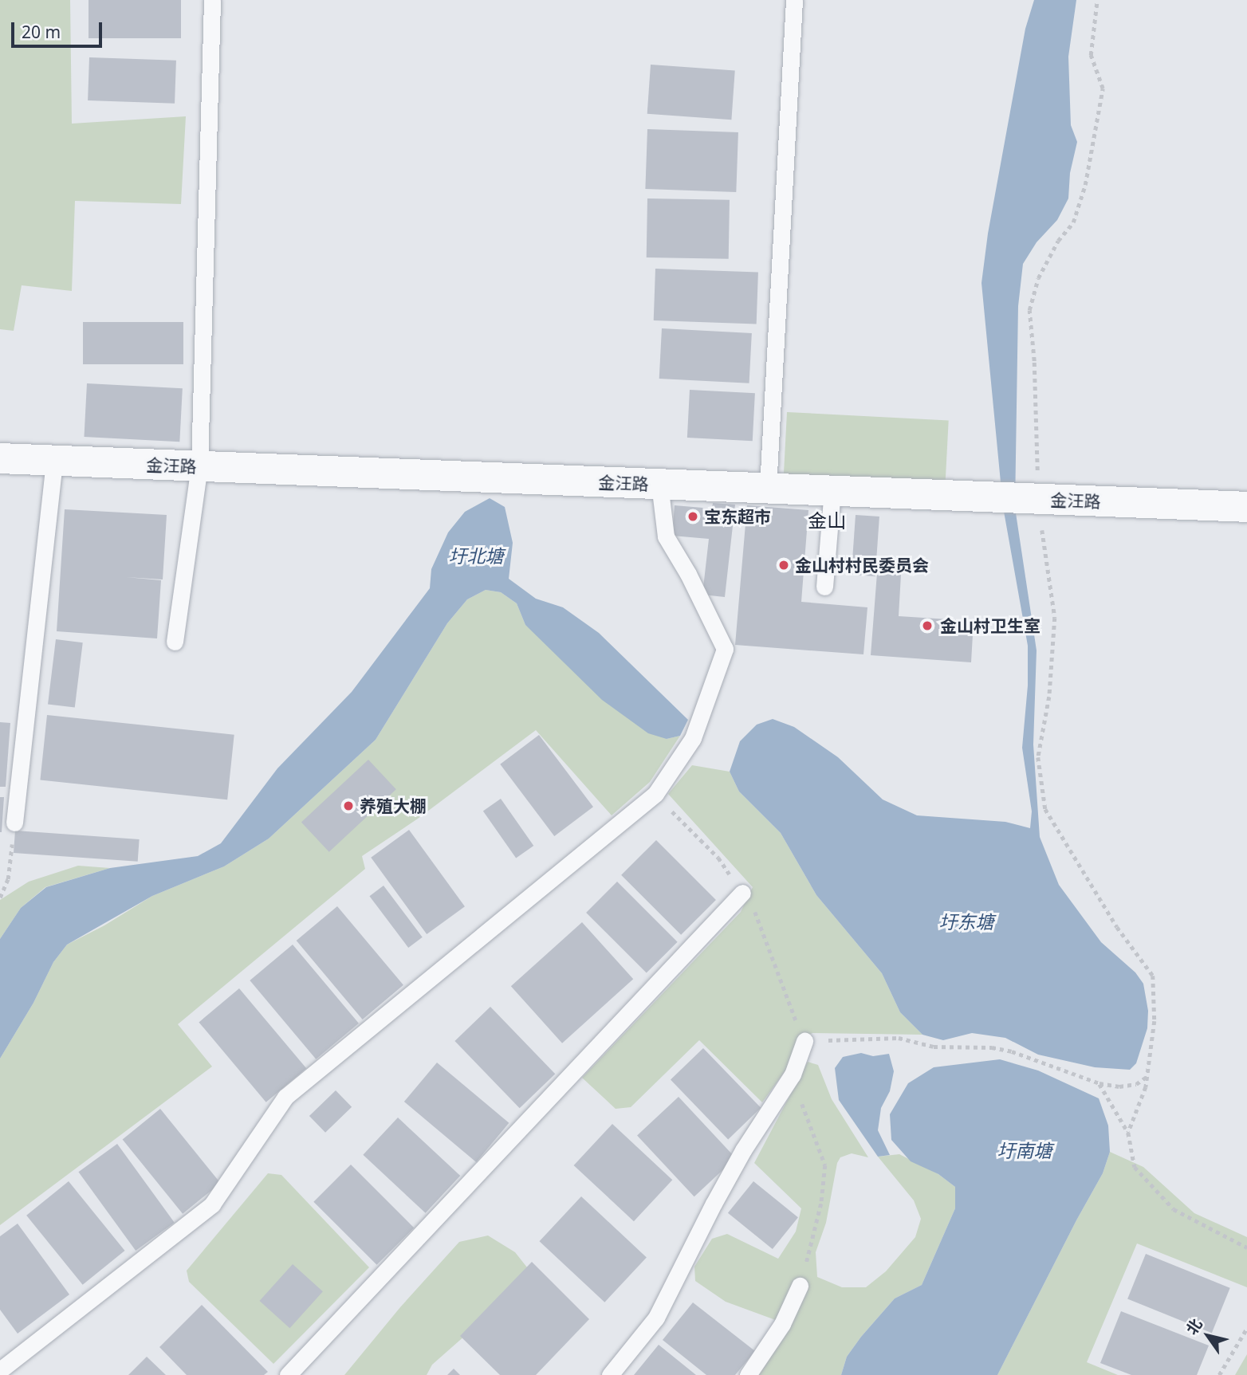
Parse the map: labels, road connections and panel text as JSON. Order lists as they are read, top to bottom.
{
  "streets": {
    "street": ["金汪路"]
  },
  "districts": ["金山"],
  "water": ["圩北塘", "圩东塘", "圩南塘"],
  "places": [
    "宝东超市",
    "金山村村民委员会",
    "金山村卫生室",
    "养殖大棚"
  ],
  "scale_bar": "20 m",
  "north": "top left"
}
